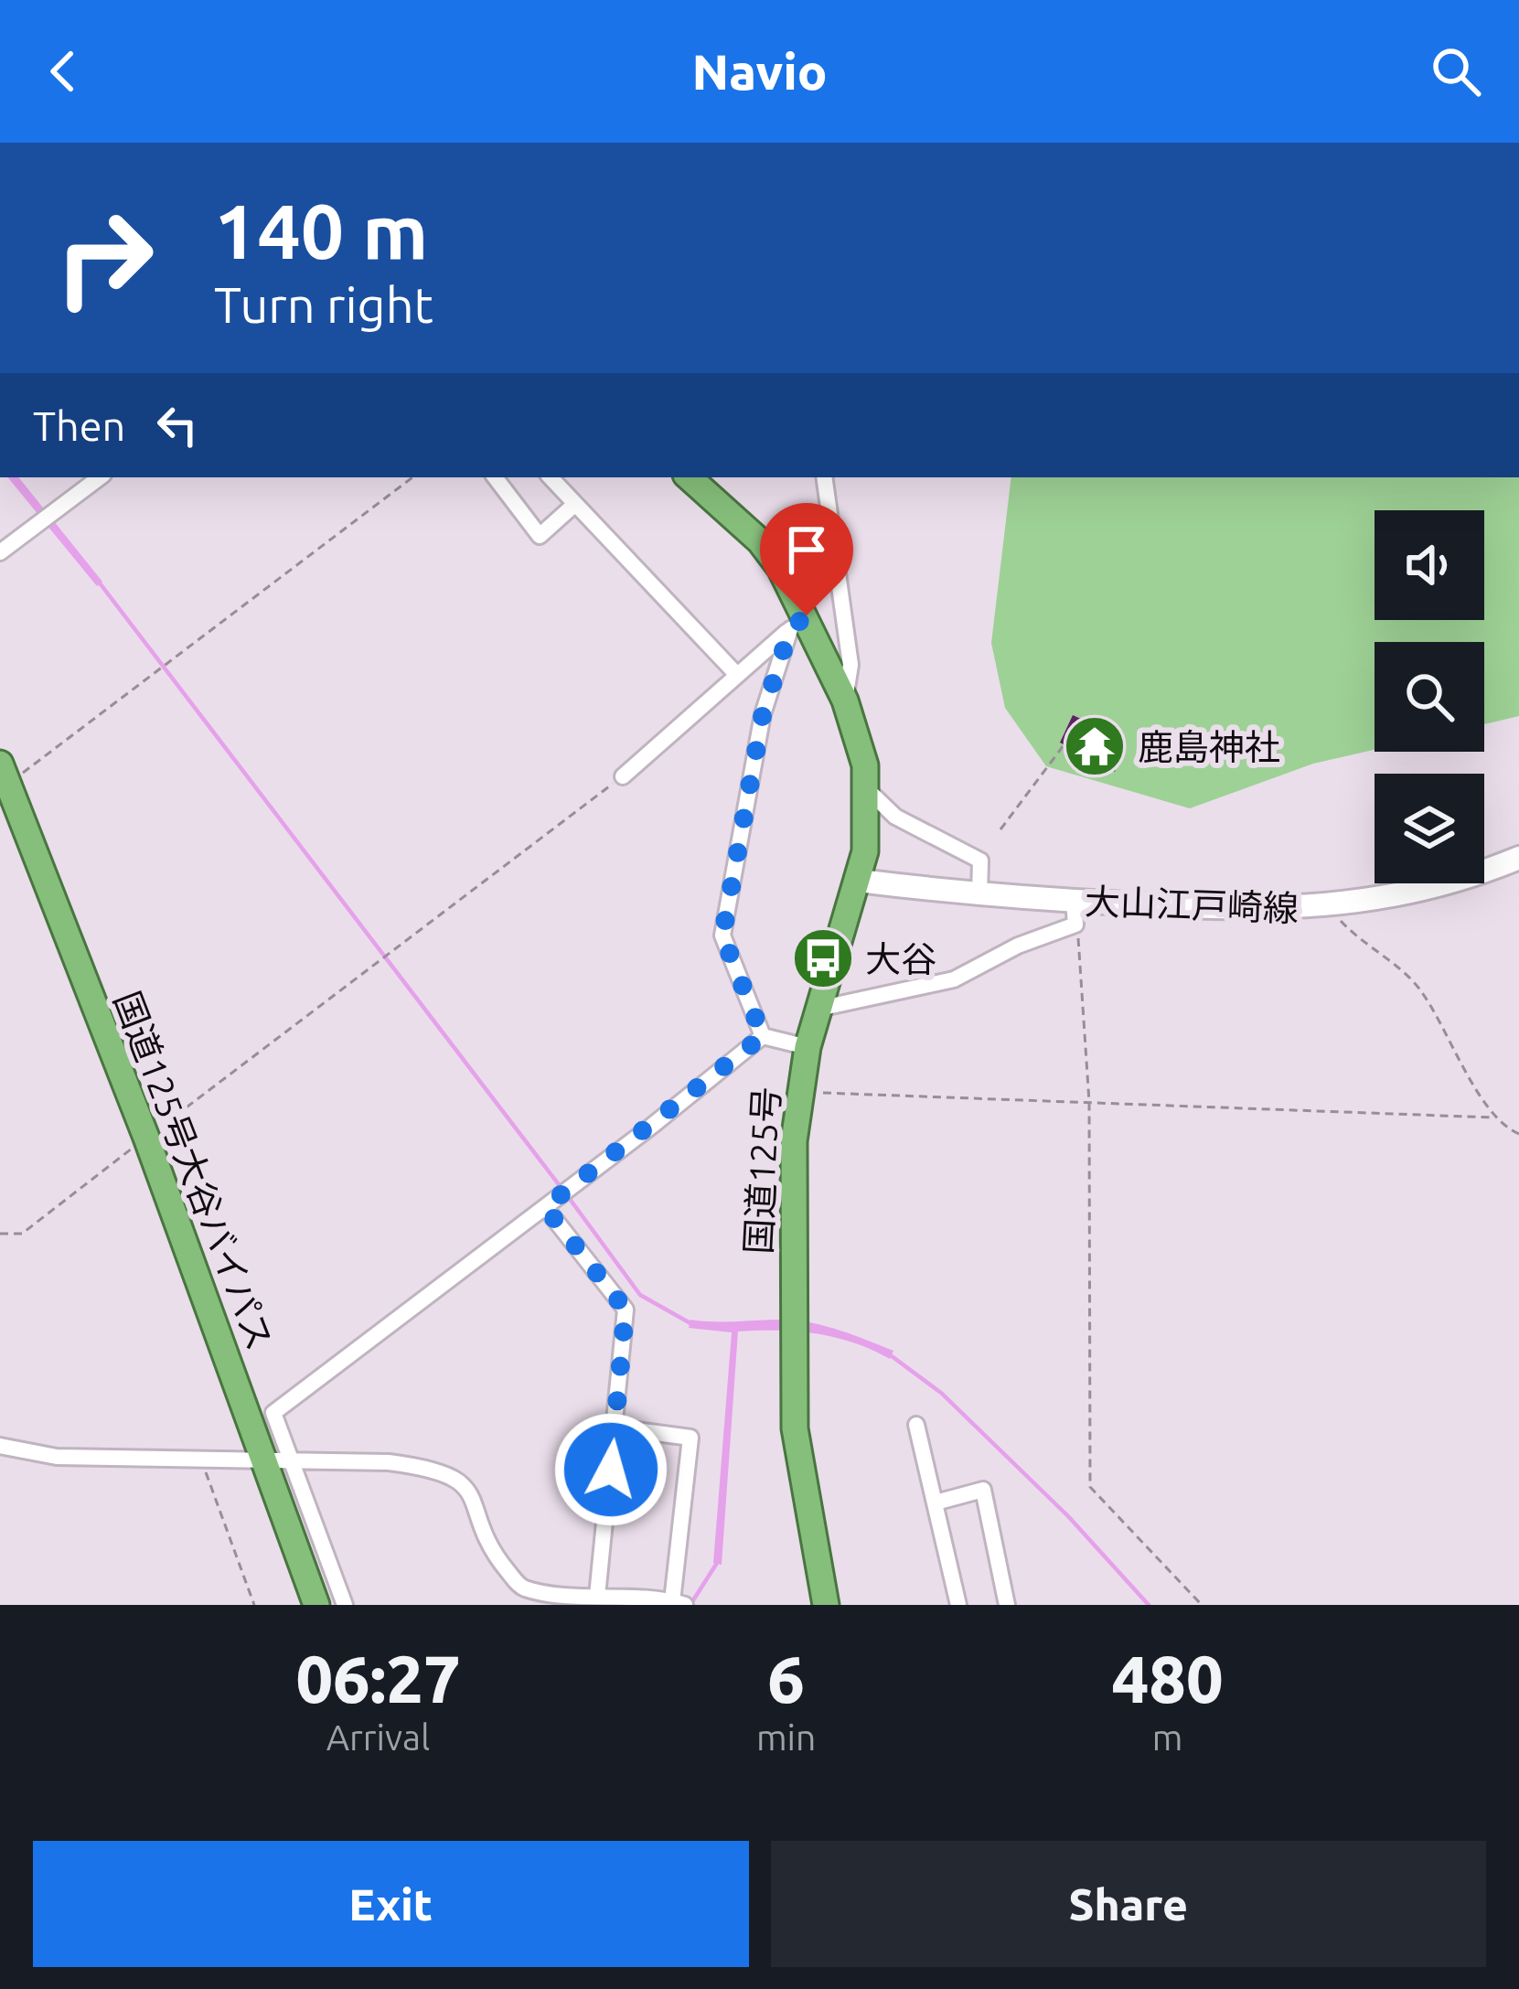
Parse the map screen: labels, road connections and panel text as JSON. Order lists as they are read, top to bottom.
{
  "streets": {
    "highway": ["国道125号大谷バイパス", "国道125号"],
    "main road": ["大山江戸崎線"]
  },
  "crossings": [
    ["大山江戸崎線", "国道125号"]
  ],
  "places": {
    "temple": ["鹿島神社"],
    "bus stop": ["大谷"]
  },
  "page": {
    "header": "Navio",
    "turn": ["140 m", "Turn right"],
    "then": "Then",
    "eta": [
      "06:27",
      "Arrival",
      "6",
      "min",
      "480",
      "m"
    ],
    "buttons": ["Exit", "Share"]
  }
}
